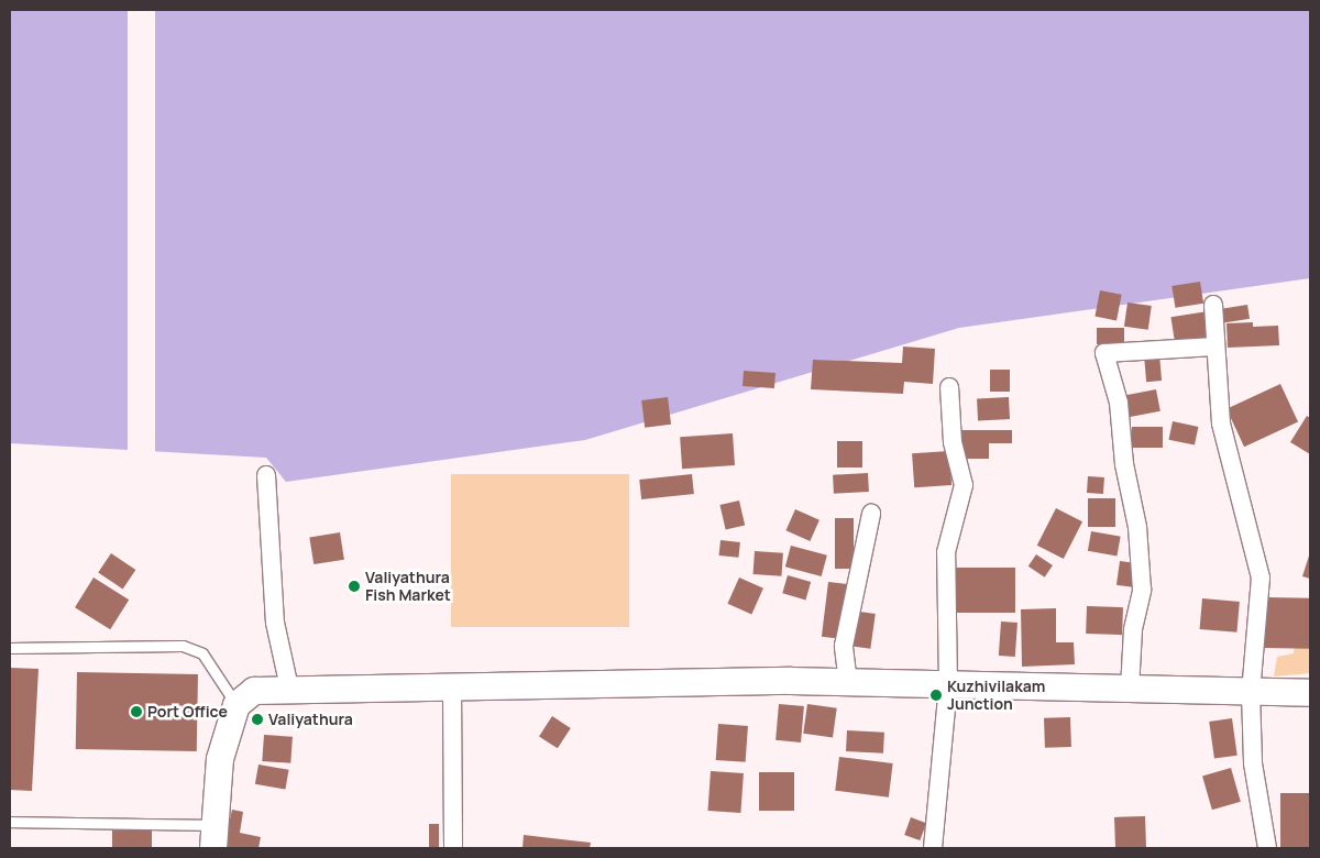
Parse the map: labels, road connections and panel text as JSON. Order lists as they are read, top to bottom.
{
  "places": [
    "Valiyathura Fish Market",
    "Kuzhivilakam Junction",
    "Port Office",
    "Valiyathura"
  ]
}
